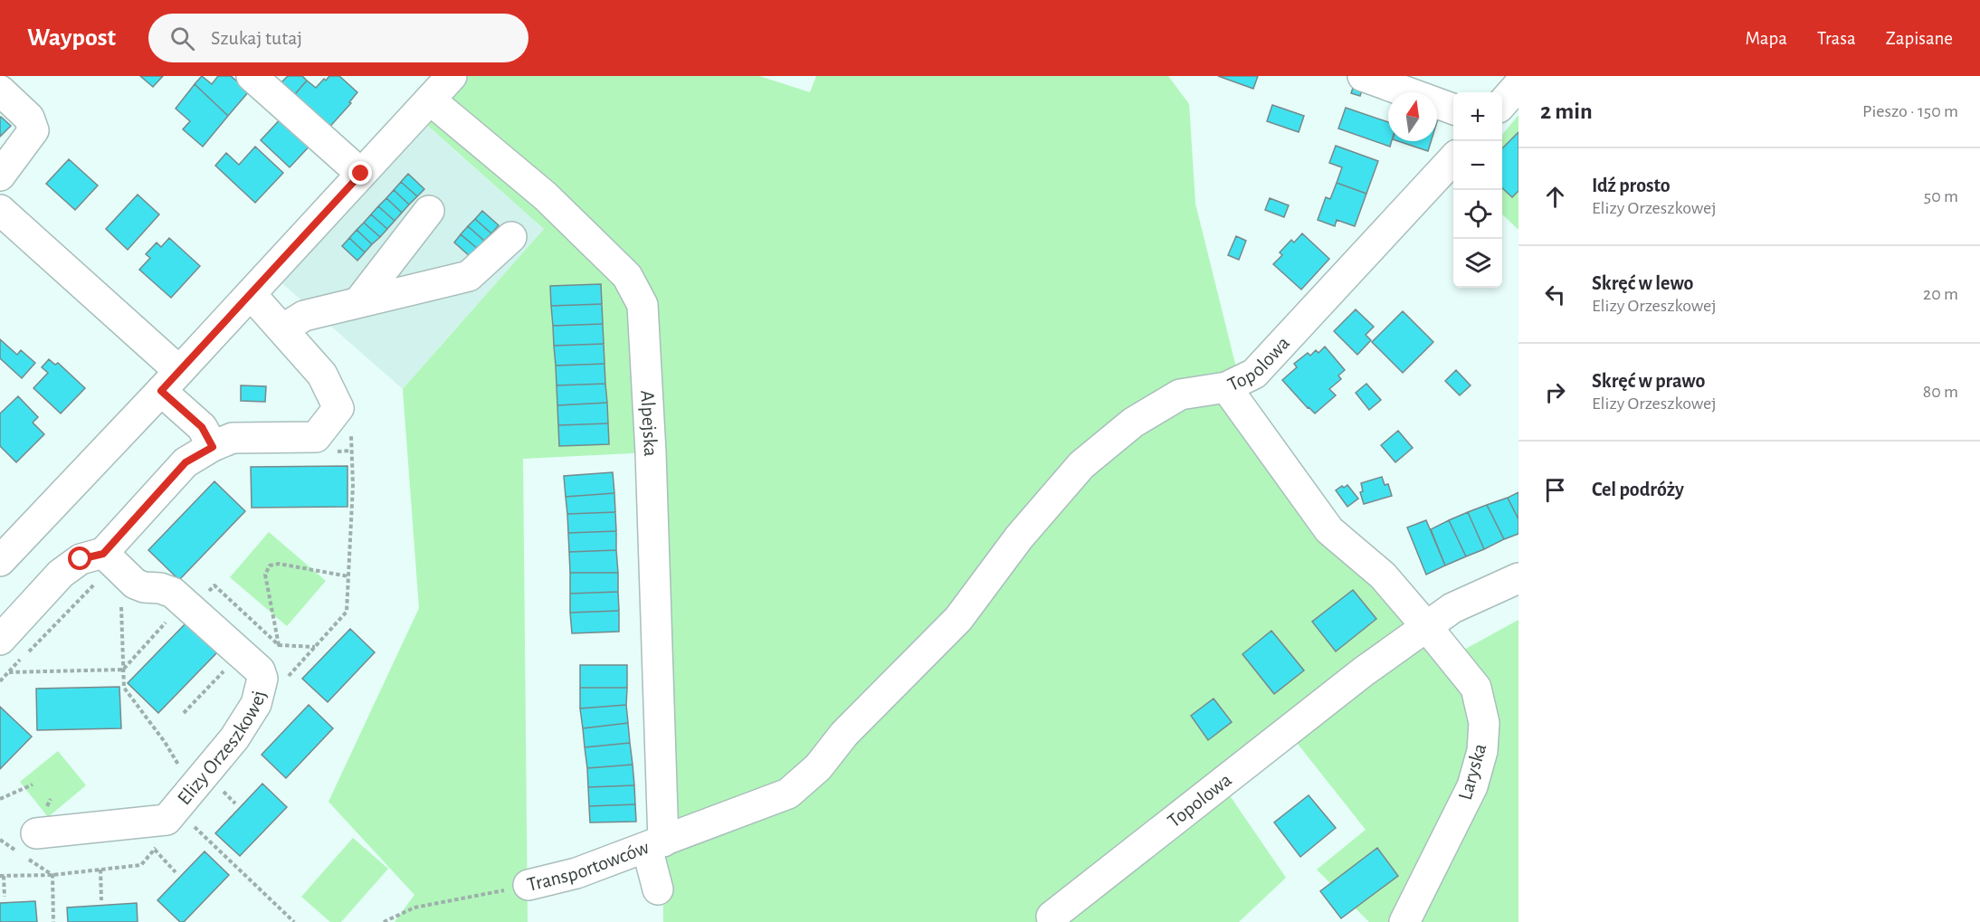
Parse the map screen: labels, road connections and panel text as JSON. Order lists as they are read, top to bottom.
{
  "streets": {
    "street": [
      "Topolowa",
      "Alpejska",
      "Elizy Orzeszkowej",
      "Laryska",
      "Transportowców"
    ]
  },
  "crossings": [
    ["Topolowa", "Laryska"],
    ["Topolowa", "Transportowców"],
    ["Alpejska", "Transportowców"]
  ],
  "north": "top",
  "page": {
    "header": "Waypost",
    "search": "Szukaj tutaj",
    "nav": ["Mapa", "Trasa", "Zapisane"],
    "heading": ["2 min", "Pieszo · 150 m"],
    "map_buttons": ["+", "−"],
    "list": [
      ["Idź prosto", "Elizy Orzeszkowej", "50 m"],
      ["Skręć w lewo", "Elizy Orzeszkowej", "20 m"],
      ["Skręć w prawo", "Elizy Orzeszkowej", "80 m"],
      "Cel podróży"
    ]
  }
}
